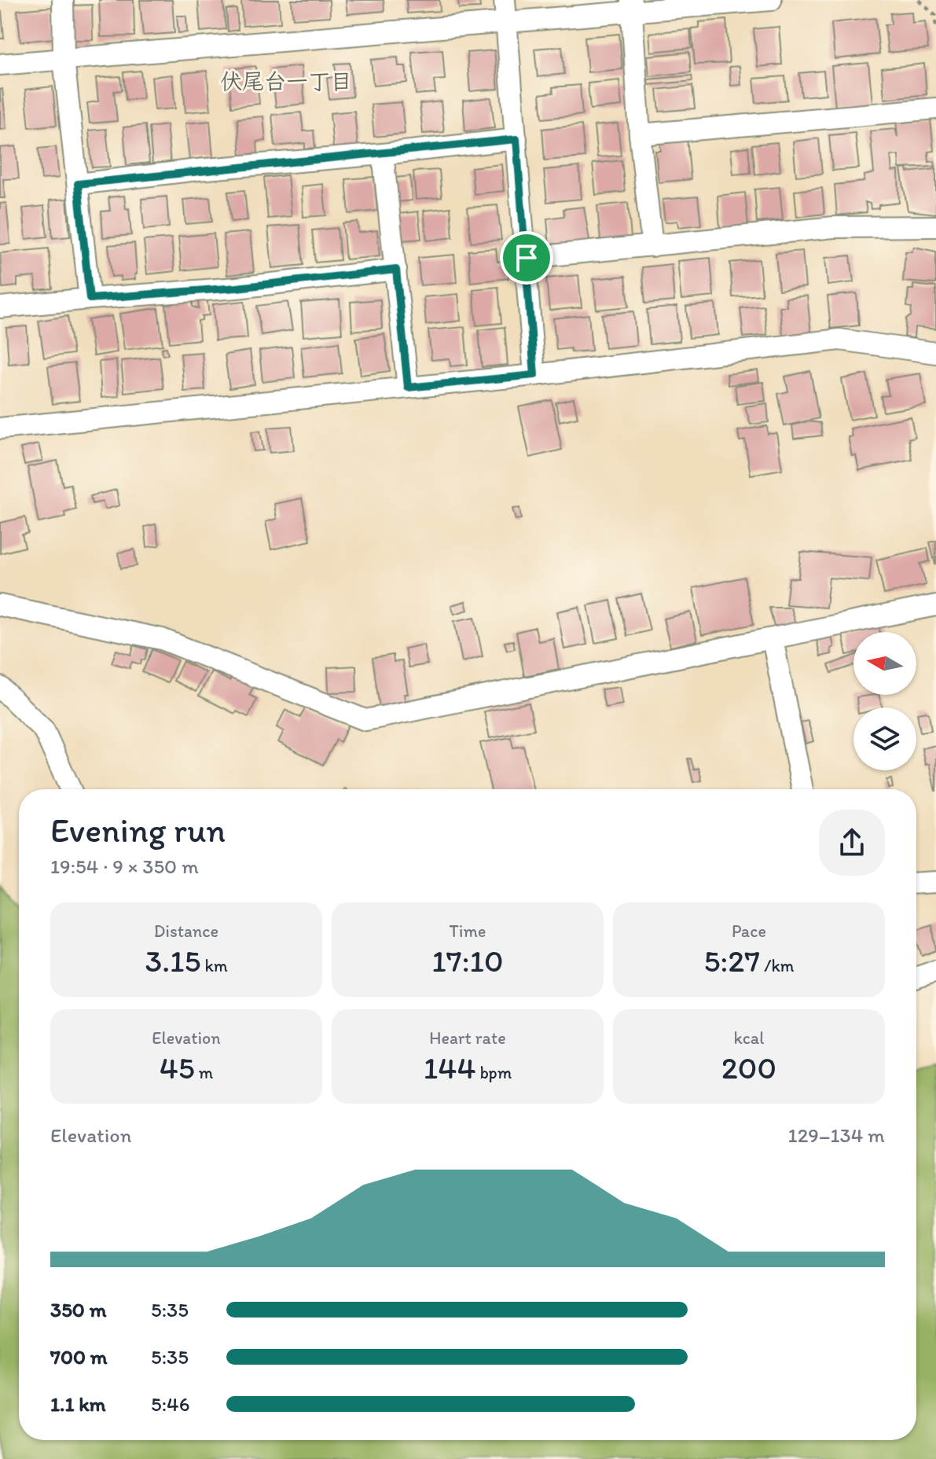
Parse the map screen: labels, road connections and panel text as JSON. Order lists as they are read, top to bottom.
{
  "districts": ["伏尾台一丁目"],
  "north": "left",
  "page": {
    "heading": ["Evening run", "19:54 · 9 × 350 m"],
    "stats": [
      ["Distance", "3.15 km"],
      ["Time", "17:10"],
      ["Pace", "5:27 /km"],
      ["Elevation", "45 m"],
      ["Heart rate", "144 bpm"],
      ["kcal", "200"]
    ],
    "chart": ["Elevation", "129–134 m"],
    "list": [
      {
        "name": "350 m",
        "note": "5:35"
      },
      {
        "name": "700 m",
        "note": "5:35"
      },
      {
        "name": "1.1 km",
        "note": "5:46"
      }
    ]
  }
}
